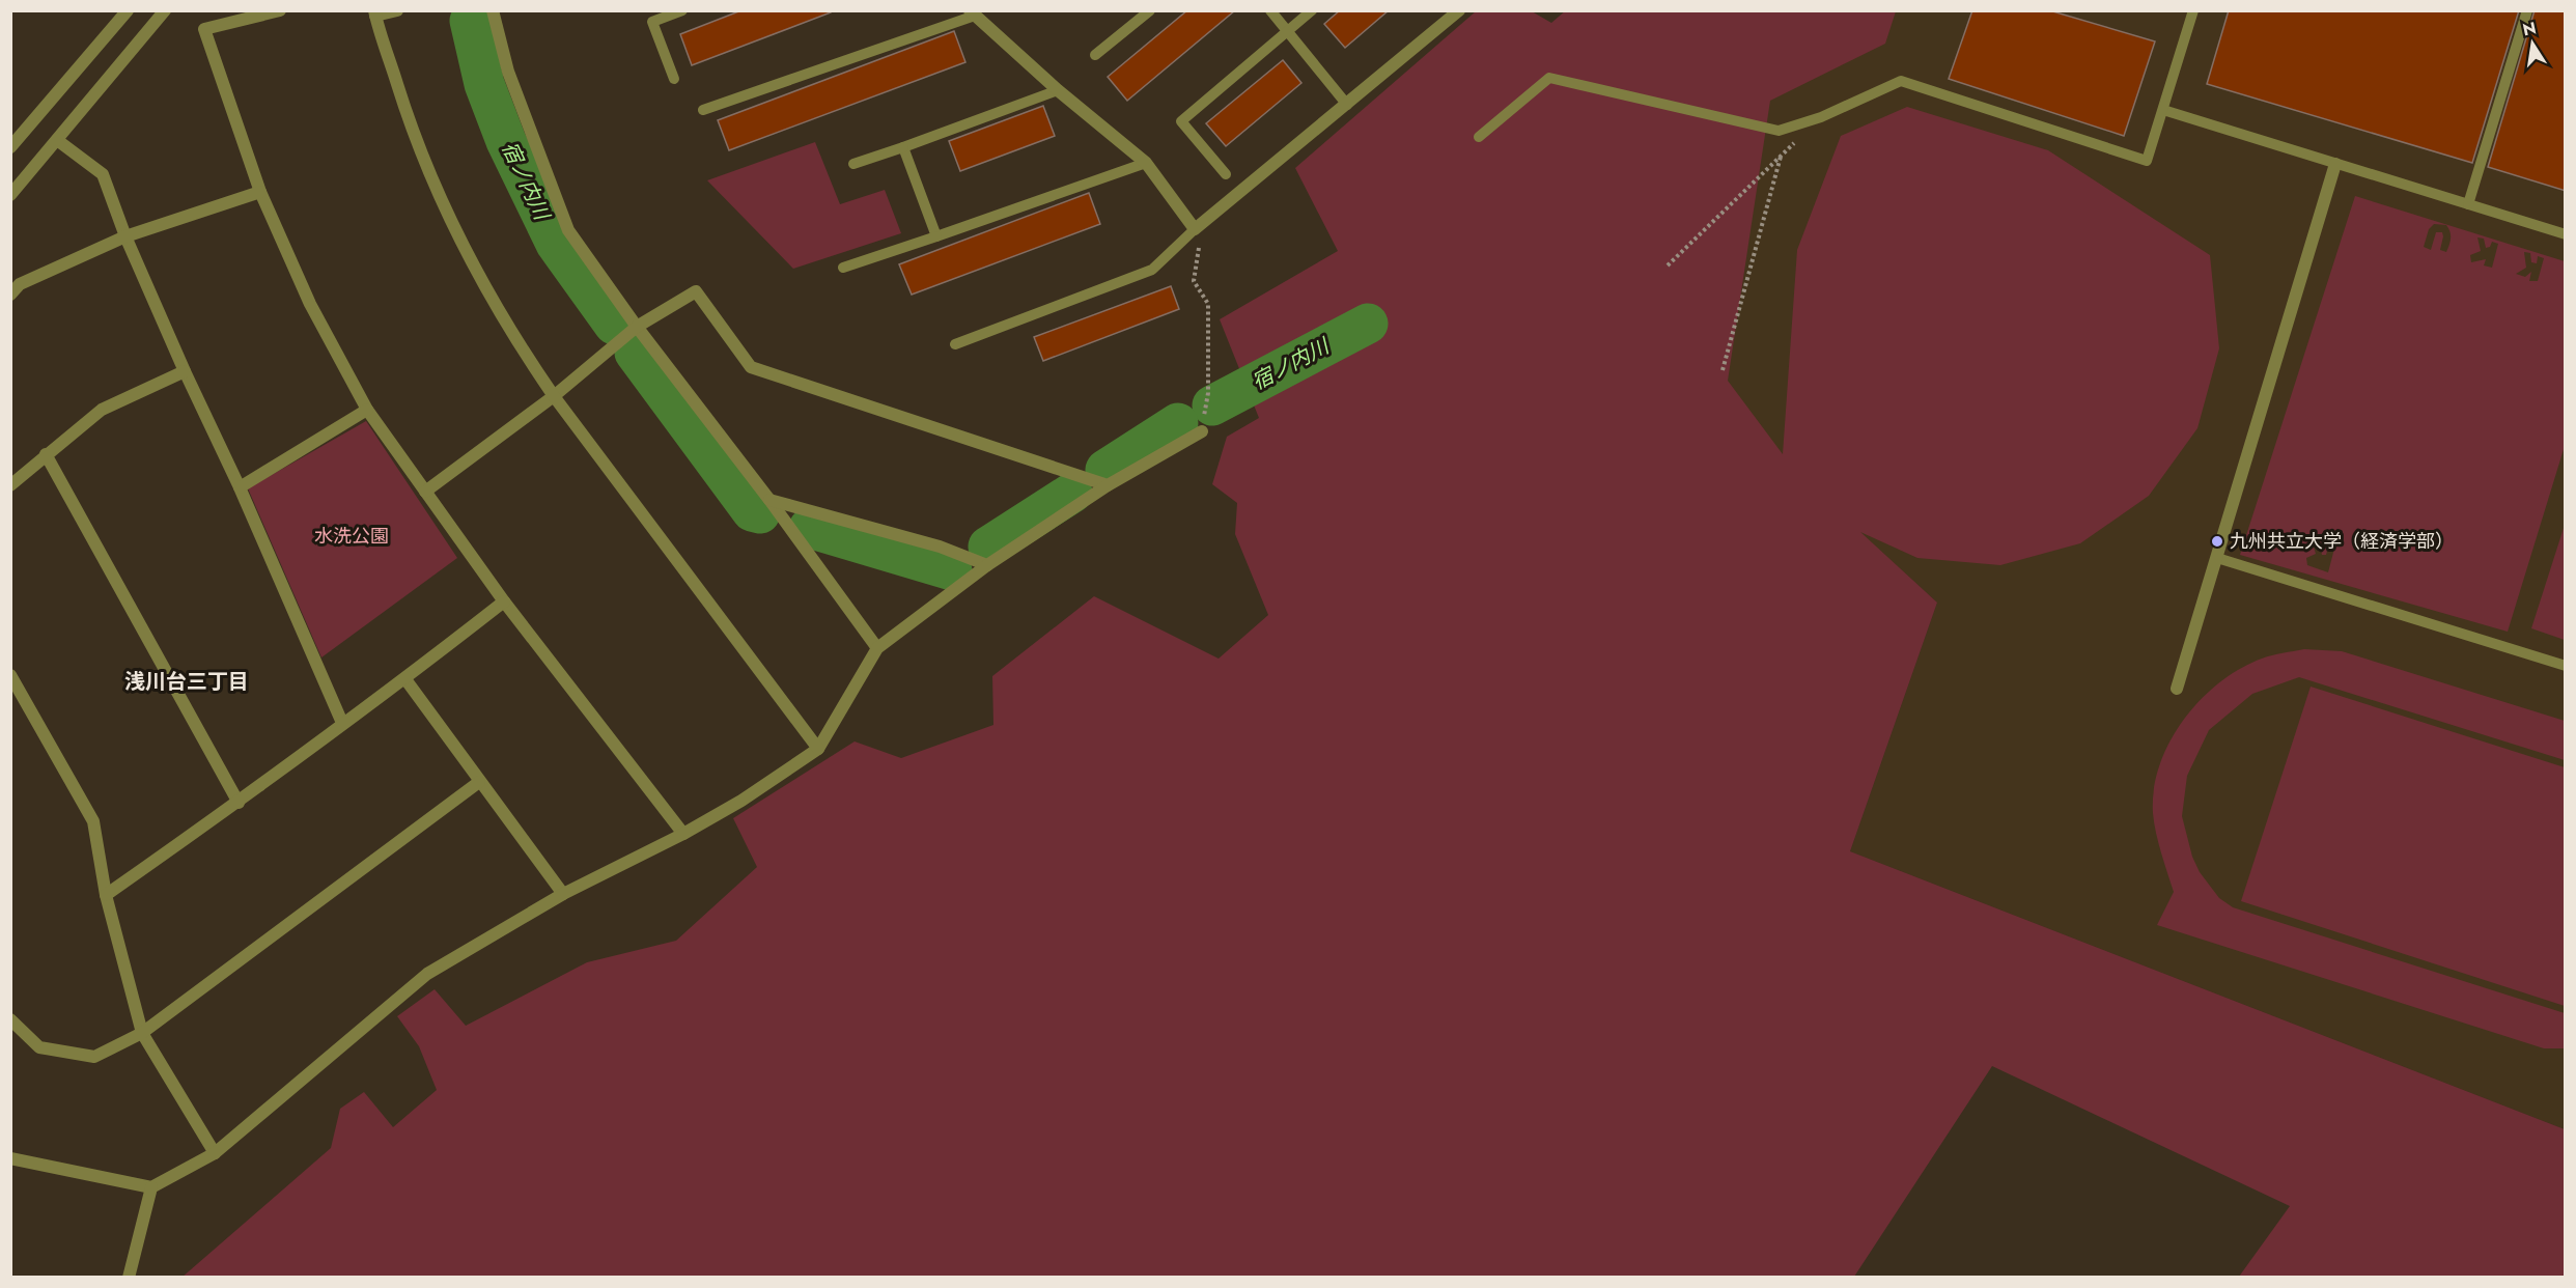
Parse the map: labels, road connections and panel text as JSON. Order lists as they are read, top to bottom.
{
  "districts": ["浅川台三丁目"],
  "water": ["宿ノ内川"],
  "parks": ["水洗公園"],
  "places": ["九州共立大学（経済学部）"],
  "north": "top"
}
